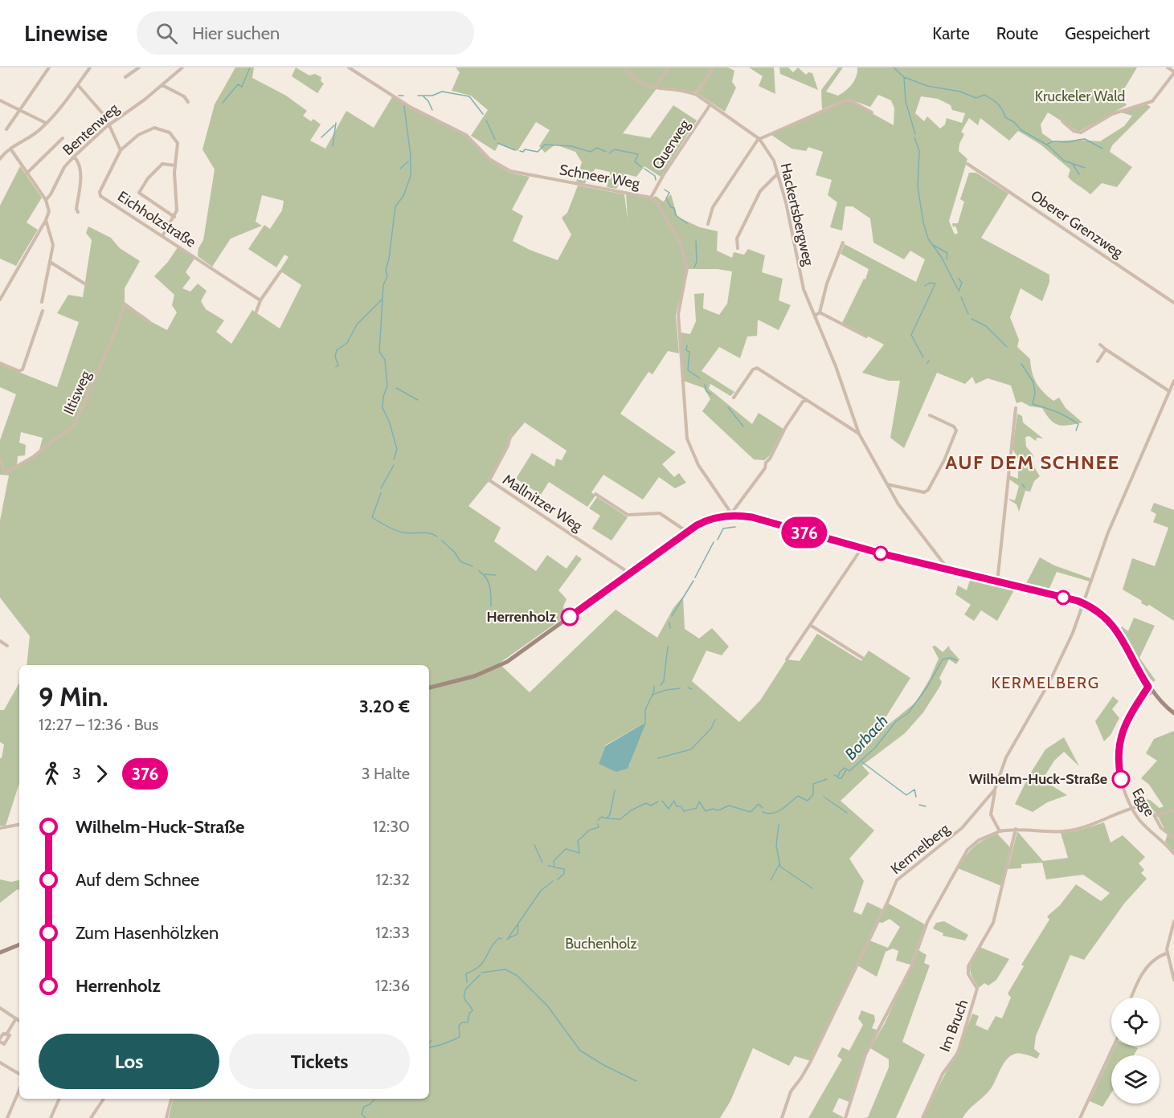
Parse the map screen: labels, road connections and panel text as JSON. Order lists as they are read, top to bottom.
{
  "streets": {
    "street": [
      "Bentenweg",
      "Querweg",
      "Schneer Weg",
      "Hackertsbergweg",
      "Eichholzstraße",
      "Oberer Grenzweg",
      "Iltisweg",
      "Mallnitzer Weg",
      "Egge",
      "Kermelberg",
      "Im Bruch"
    ]
  },
  "crossings": [
    ["Querweg", "Schneer Weg"],
    ["Querweg", "Hackertsbergweg"]
  ],
  "districts": ["AUF DEM SCHNEE", "KERMELBERG"],
  "water": ["Borbach"],
  "parks": ["Kruckeler Wald", "Buchenholz"],
  "places": ["Herrenholz", "Wilhelm-Huck-Straße"],
  "lines": ["bus line 376"],
  "page": {
    "header": "Linewise",
    "search": "Hier suchen",
    "nav": ["Karte", "Route", "Gespeichert"],
    "on_map": "376",
    "heading": ["9 Min.", "12:27 – 12:36 · Bus", "3.20 €"],
    "legs": ["3", "376", "3 Halte"],
    "list": [
      {
        "name": "Wilhelm-Huck-Straße",
        "value": "12:30"
      },
      {
        "name": "Auf dem Schnee",
        "value": "12:32"
      },
      {
        "name": "Zum Hasenhölzken",
        "value": "12:33"
      },
      {
        "name": "Herrenholz",
        "value": "12:36"
      }
    ],
    "buttons": ["Los", "Tickets"]
  }
}
